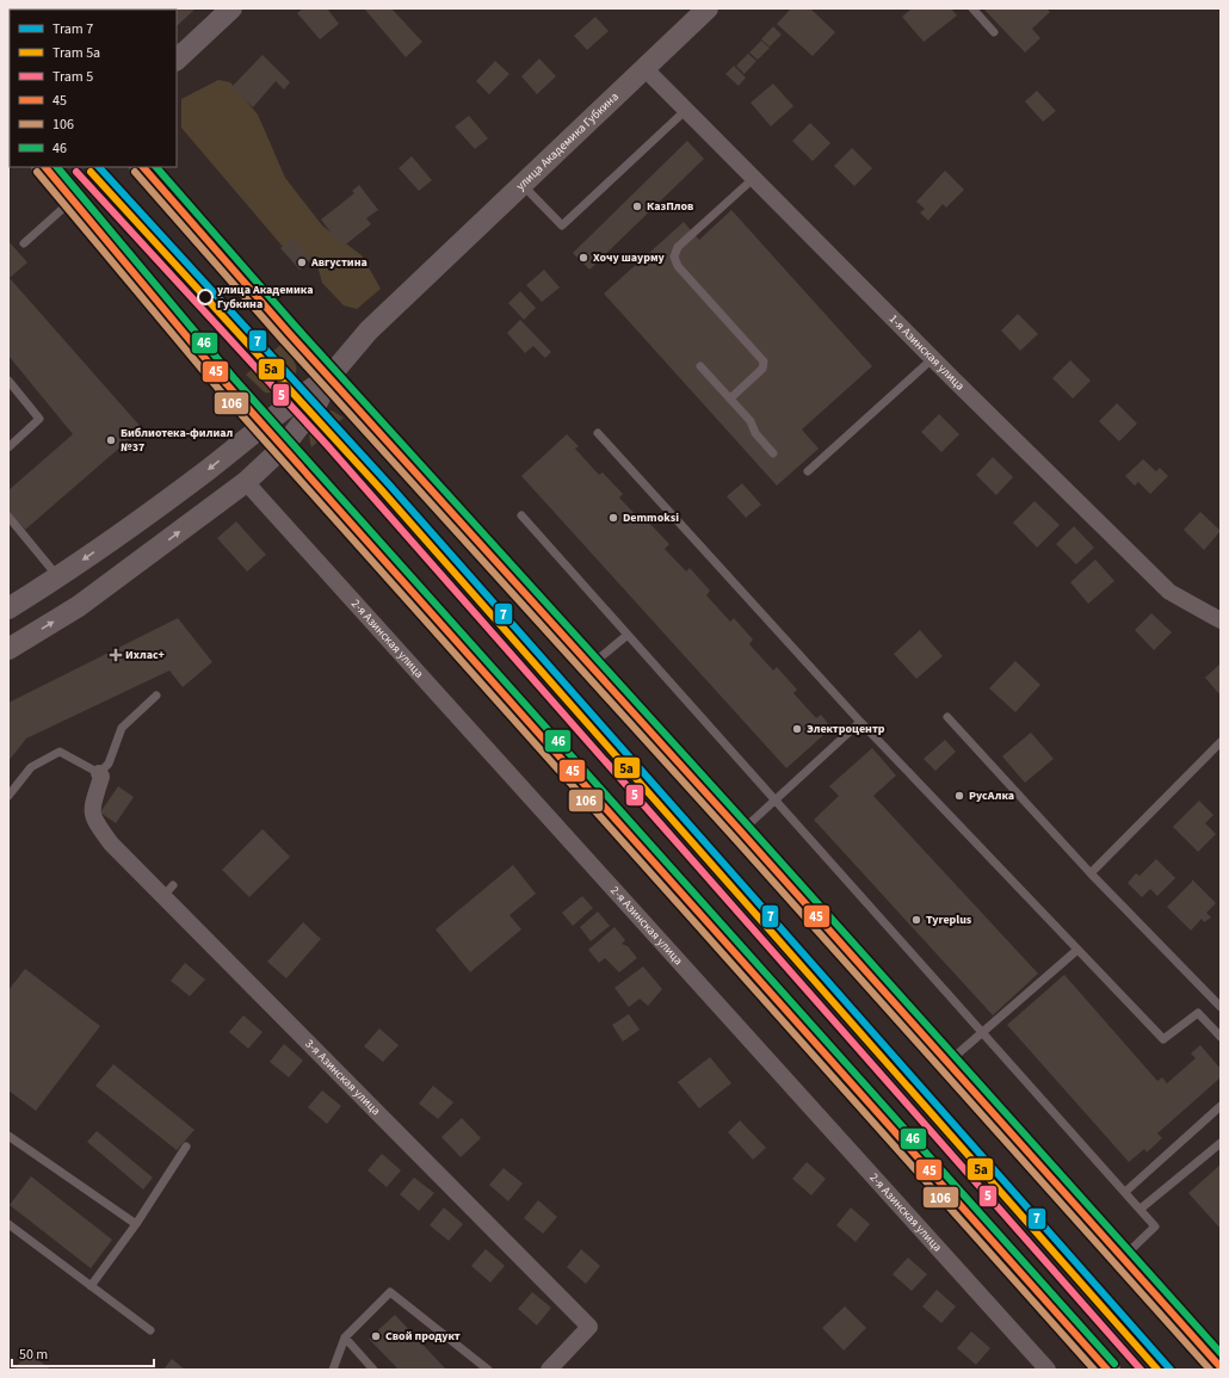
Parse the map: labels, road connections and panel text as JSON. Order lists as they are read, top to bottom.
{
  "streets": {
    "street": [
      "улица Академика Губкина",
      "1-я Азинская улица",
      "2-я Азинская улица",
      "3-я Азинская улица"
    ]
  },
  "crossings": [
    ["улица Академика Губкина", "1-я Азинская улица"],
    ["улица Академика Губкина", "2-я Азинская улица"]
  ],
  "places": {
    "other": [
      "КазПлов",
      "Хочу шаурму",
      "Августина",
      "улица Академика Губкина",
      "Библиотека-филиал №37",
      "Demmoksi",
      "Электроцентр",
      "РусАлка",
      "Tyreplus",
      "Свой продукт"
    ],
    "health": ["Ихлас+"]
  },
  "lines": [
    "tram line 7",
    "transit line 45",
    "transit line 46",
    "tram line 5а",
    "tram line 5",
    "transit line 106"
  ],
  "legend": [
    "Tram 7",
    "Tram 5а",
    "Tram 5",
    "45",
    "106",
    "46"
  ],
  "scale_bar": "50 m"
}
